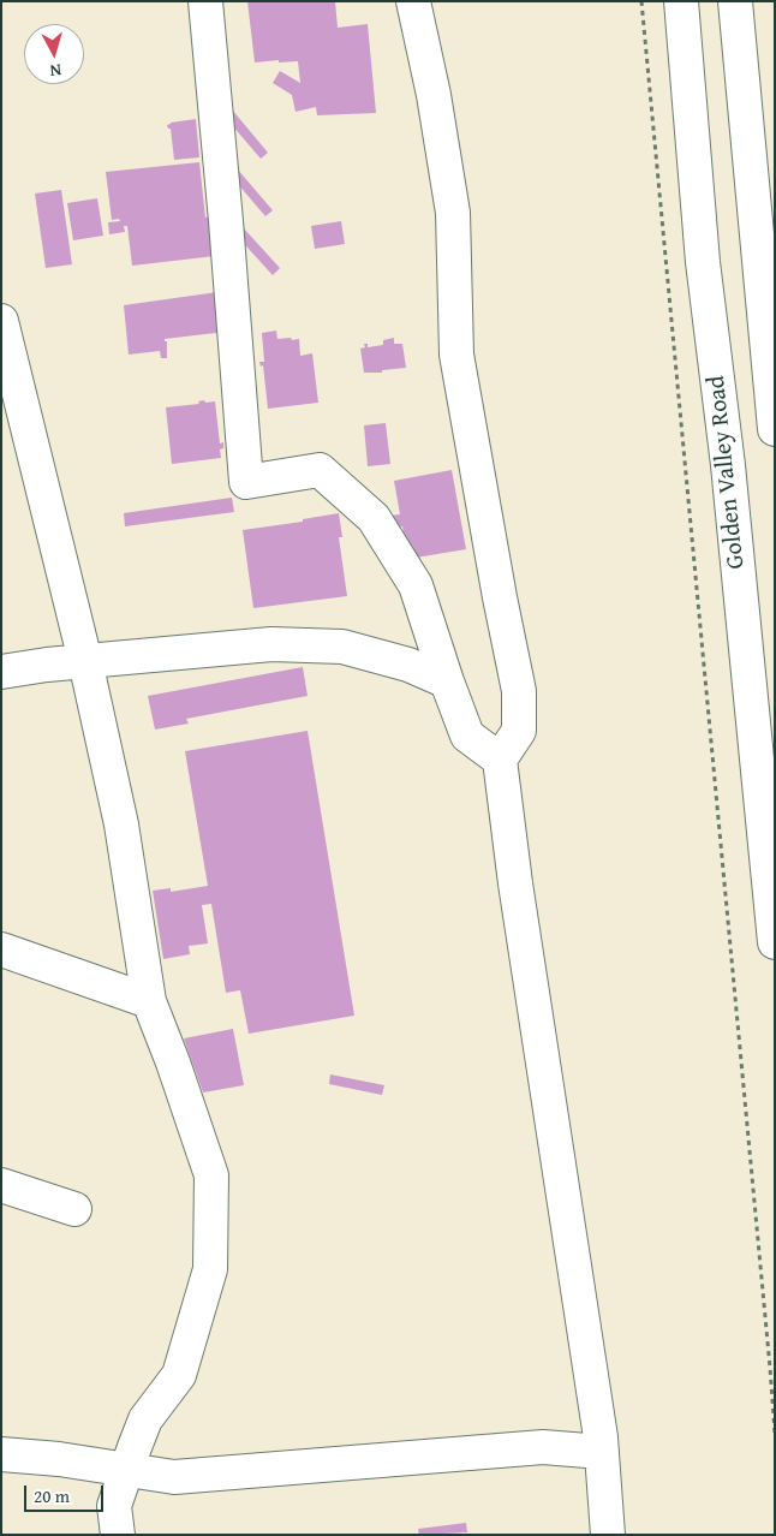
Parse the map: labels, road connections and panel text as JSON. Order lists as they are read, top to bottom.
{
  "streets": {
    "main road": ["Golden Valley Road"]
  },
  "scale_bar": "20 m",
  "north": "bottom"
}
